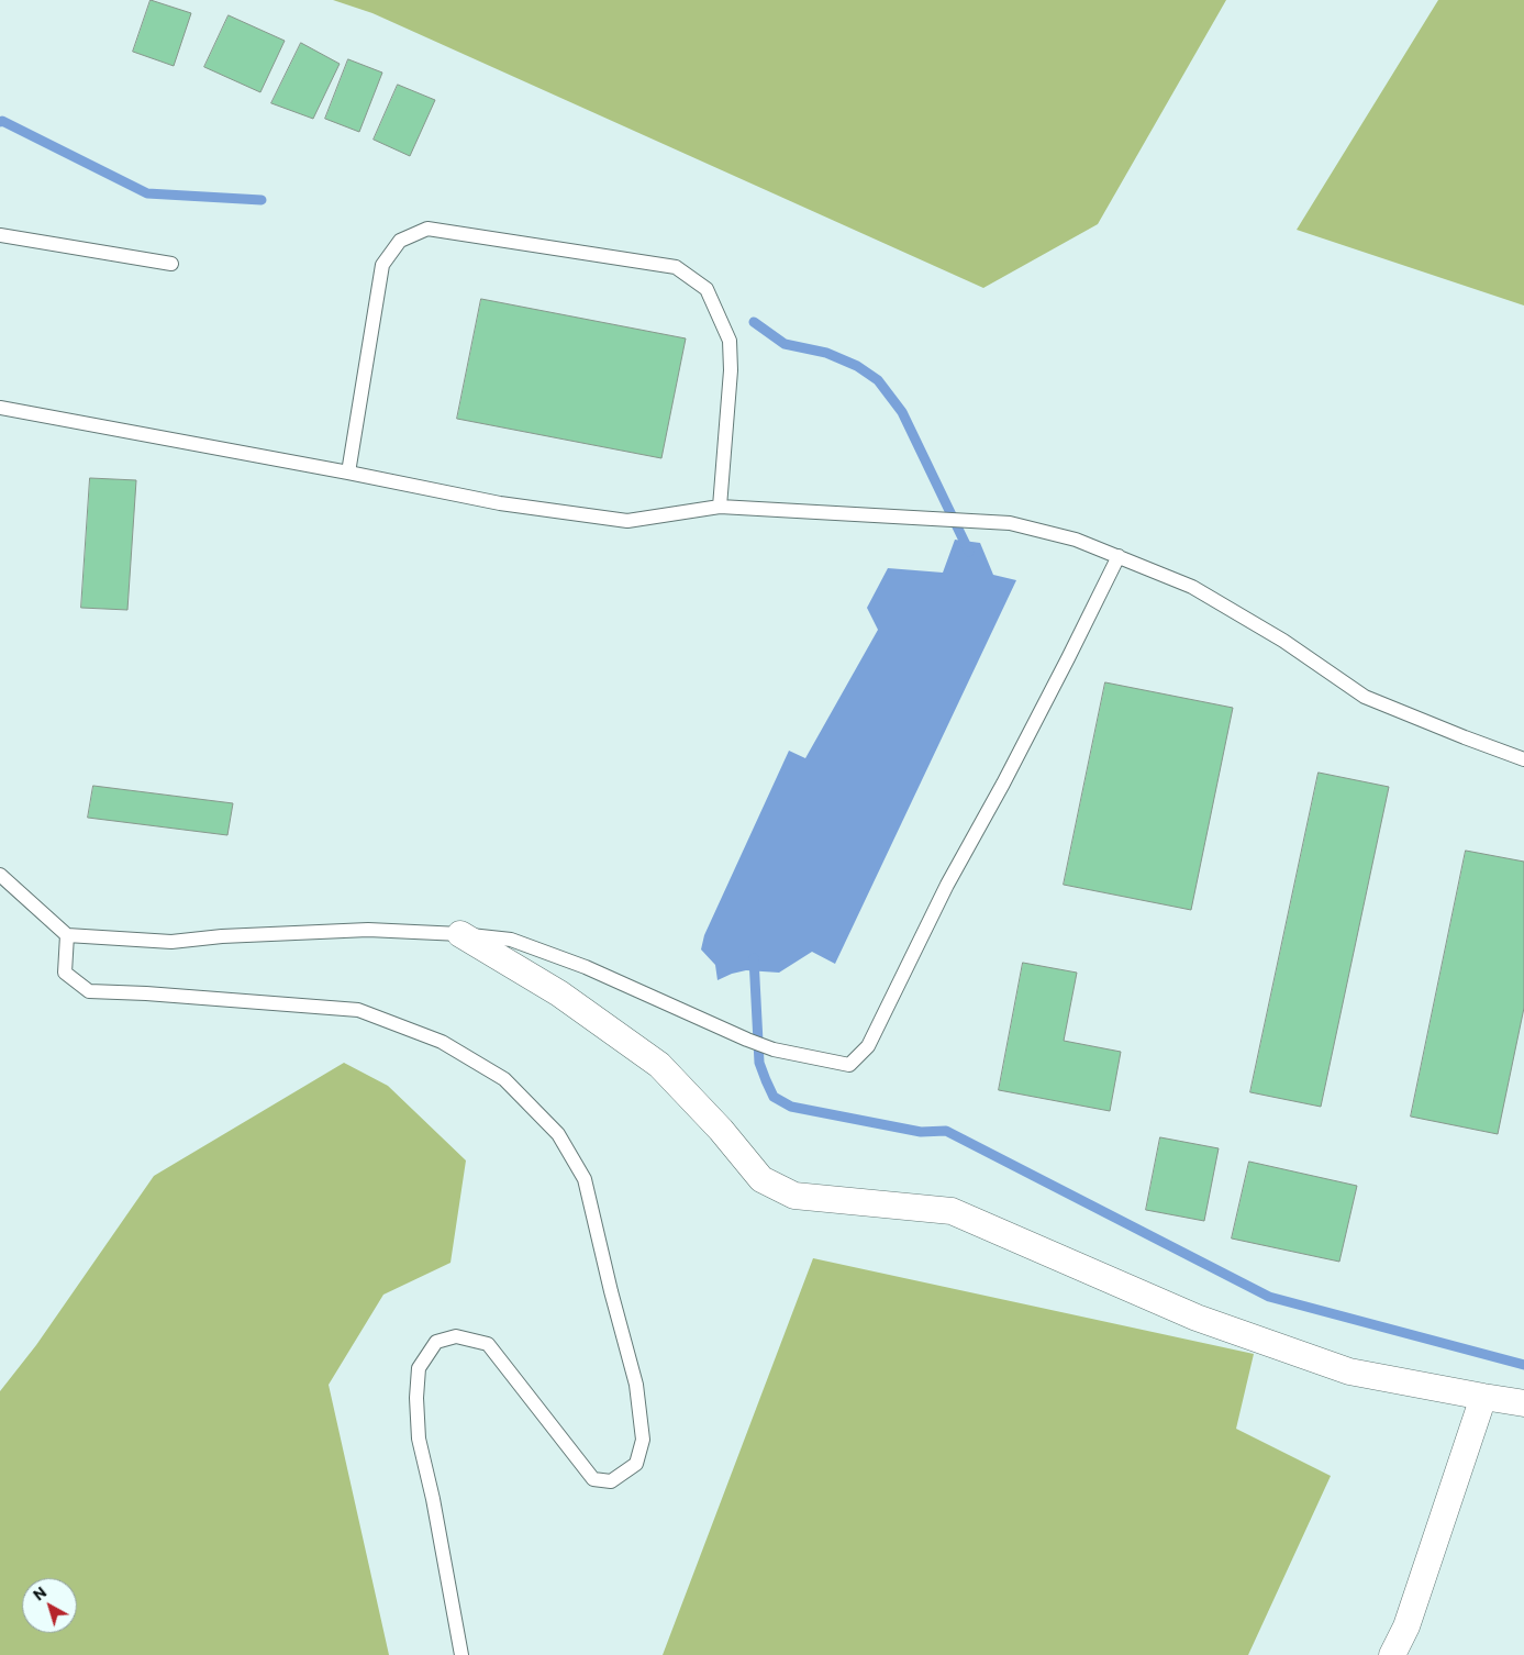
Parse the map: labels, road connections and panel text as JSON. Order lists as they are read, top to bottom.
{
  "north": "top left"
}
